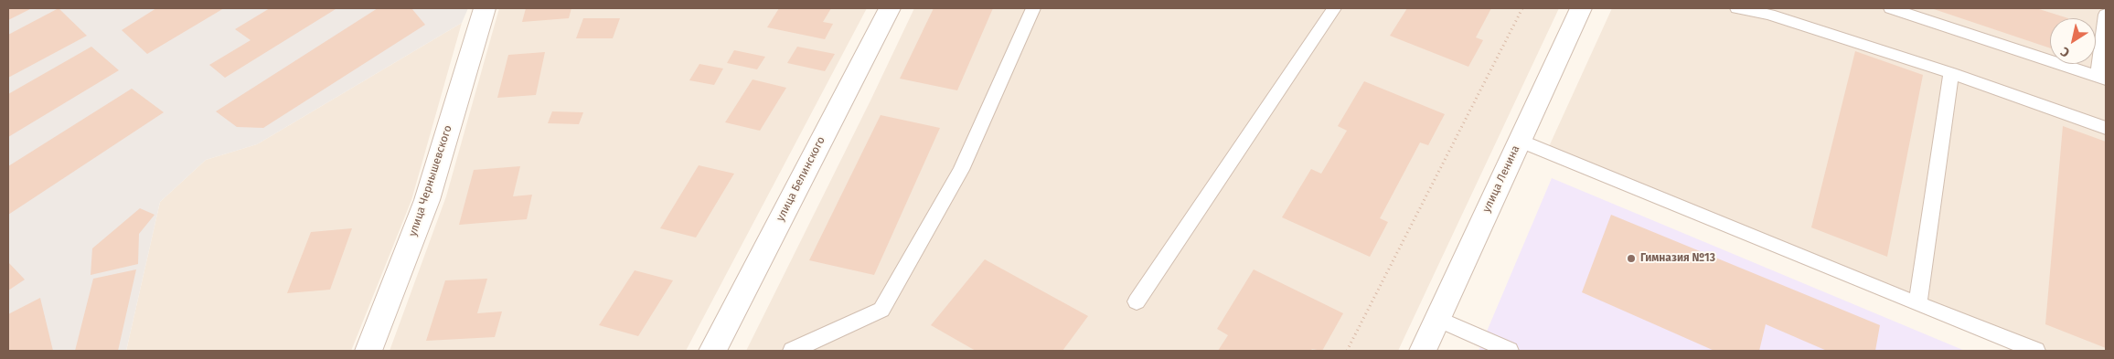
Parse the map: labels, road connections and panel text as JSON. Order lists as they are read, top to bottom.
{
  "streets": {
    "street": ["улица Белинского", "улица Ленина", "улица Чернышевского"]
  },
  "places": ["Гимназия №13"],
  "north": "bottom left"
}
